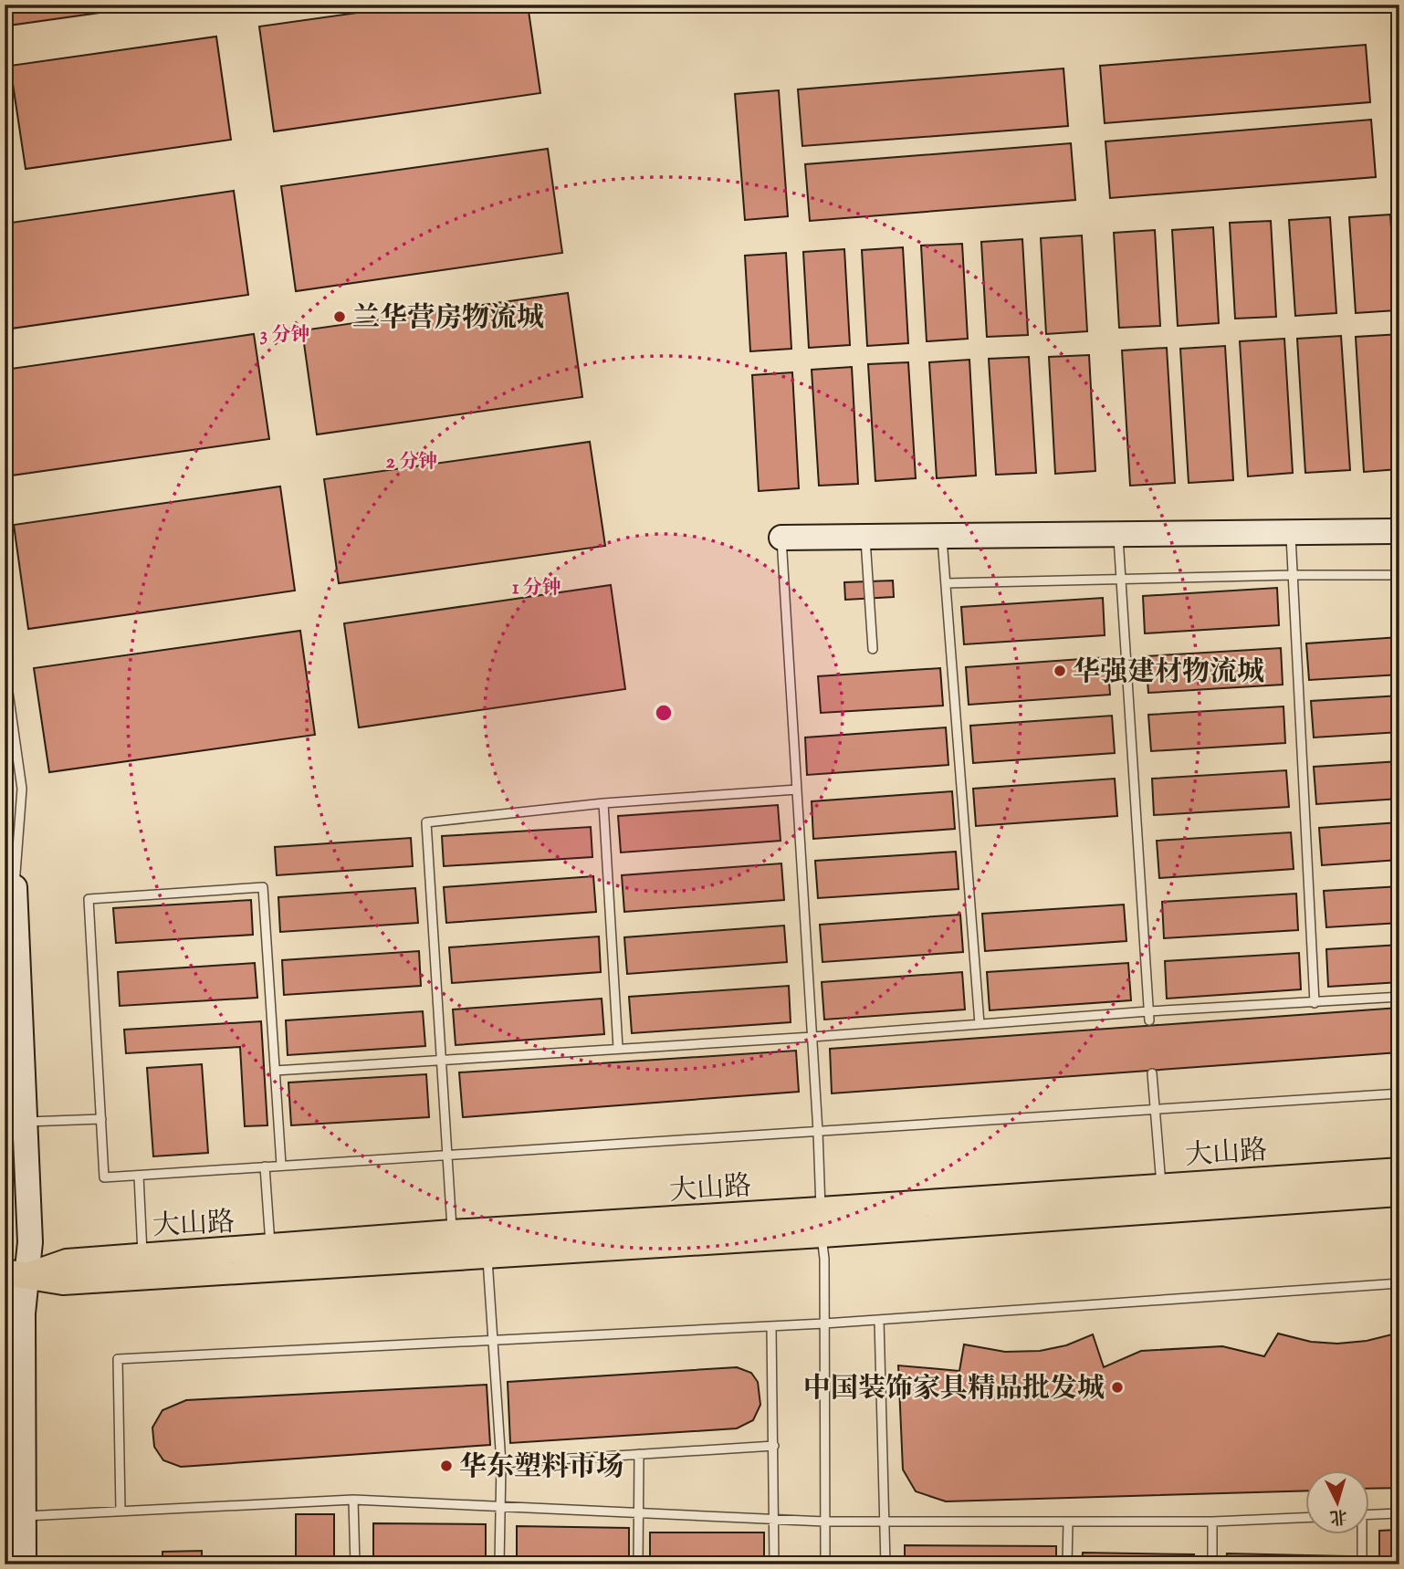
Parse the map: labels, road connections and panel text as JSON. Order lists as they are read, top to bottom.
{
  "streets": {
    "main road": ["大山路"]
  },
  "places": [
    "兰华营房物流城",
    "华强建材物流城",
    "中国装饰家具精品批发城",
    "华东塑料市场"
  ],
  "north": "bottom",
  "rings": ["3 分钟", "2 分钟", "1 分钟"]
}
